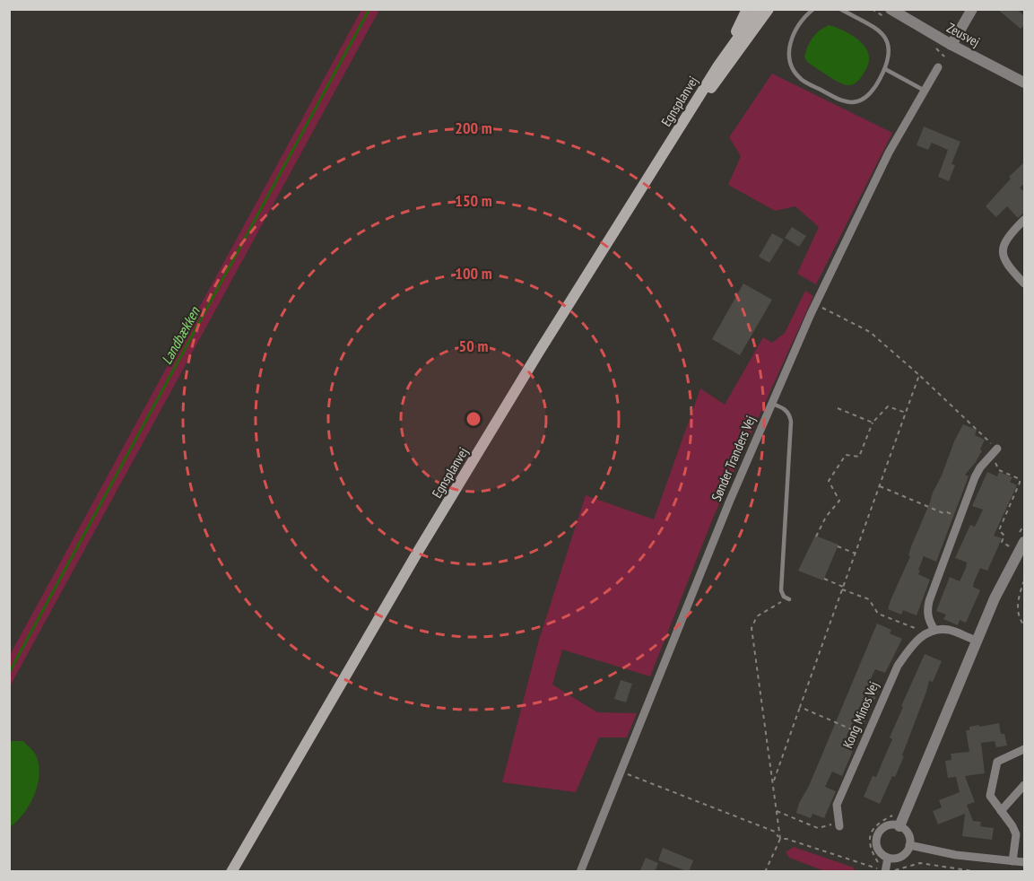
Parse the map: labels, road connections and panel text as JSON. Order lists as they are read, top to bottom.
{
  "streets": {
    "main road": ["Egnsplanvej"],
    "street": ["Zeusvej", "Sønder Tranders Vej", "Kong Minos Vej"]
  },
  "water": ["Landbækken"],
  "rings": [
    "200 m",
    "150 m",
    "100 m",
    "50 m"
  ]
}
